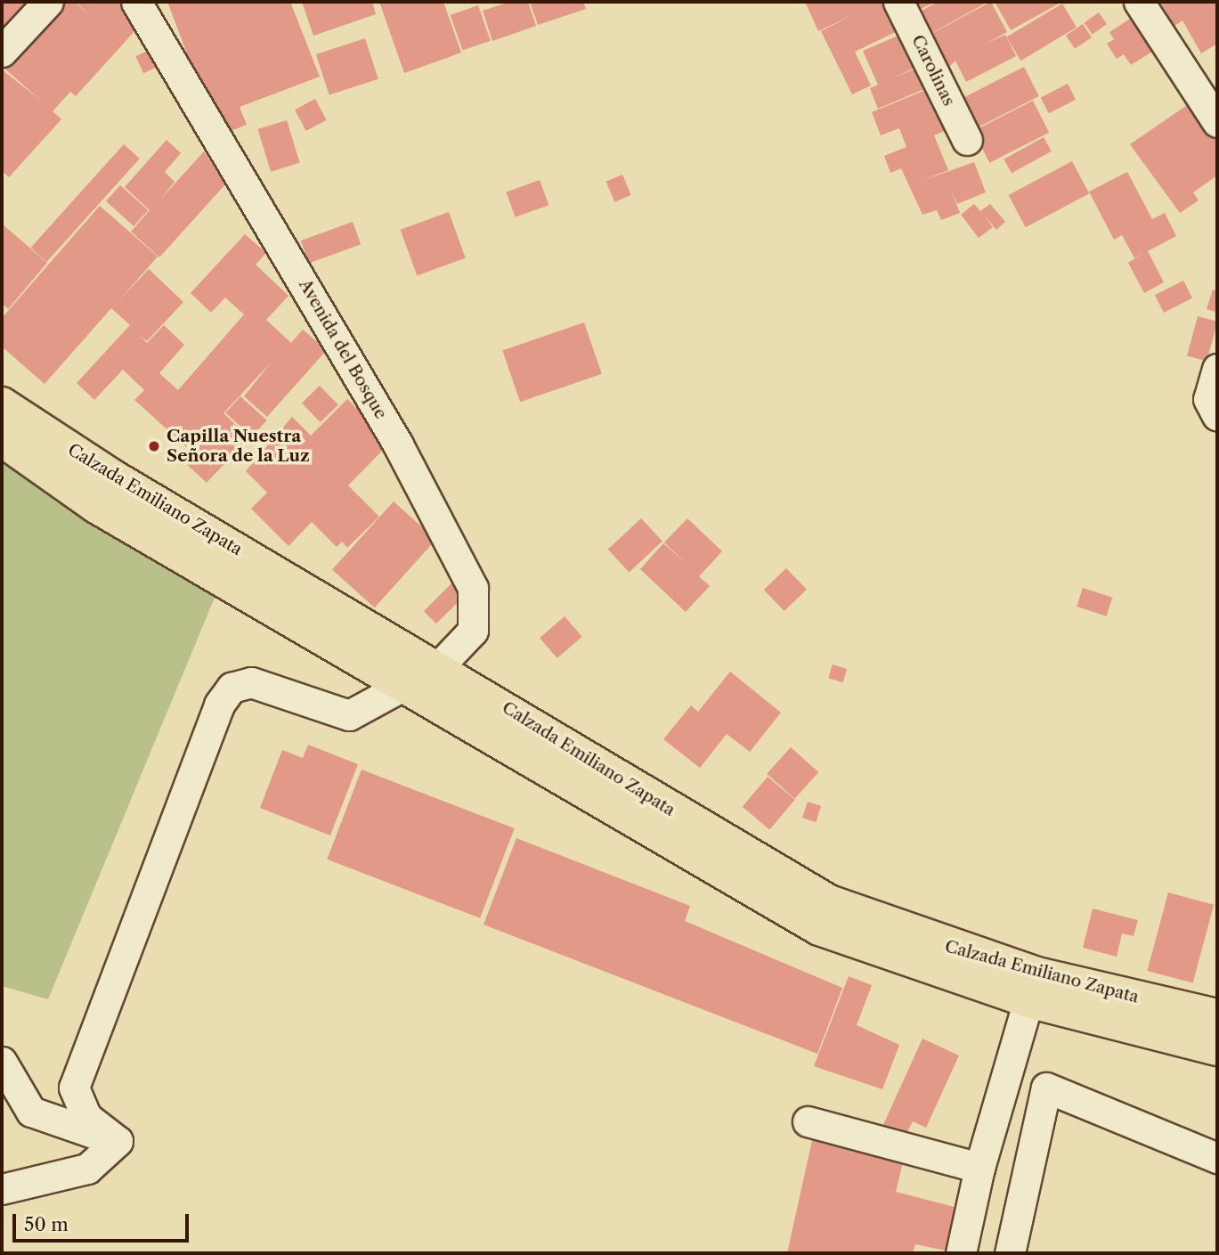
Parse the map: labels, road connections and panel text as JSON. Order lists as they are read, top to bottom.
{
  "streets": {
    "main road": ["Calzada Emiliano Zapata"],
    "street": ["Carolinas", "Avenida del Bosque"]
  },
  "crossings": [
    ["Avenida del Bosque", "Calzada Emiliano Zapata"]
  ],
  "places": ["Capilla Nuestra Señora de la Luz"],
  "scale_bar": "50 m"
}
